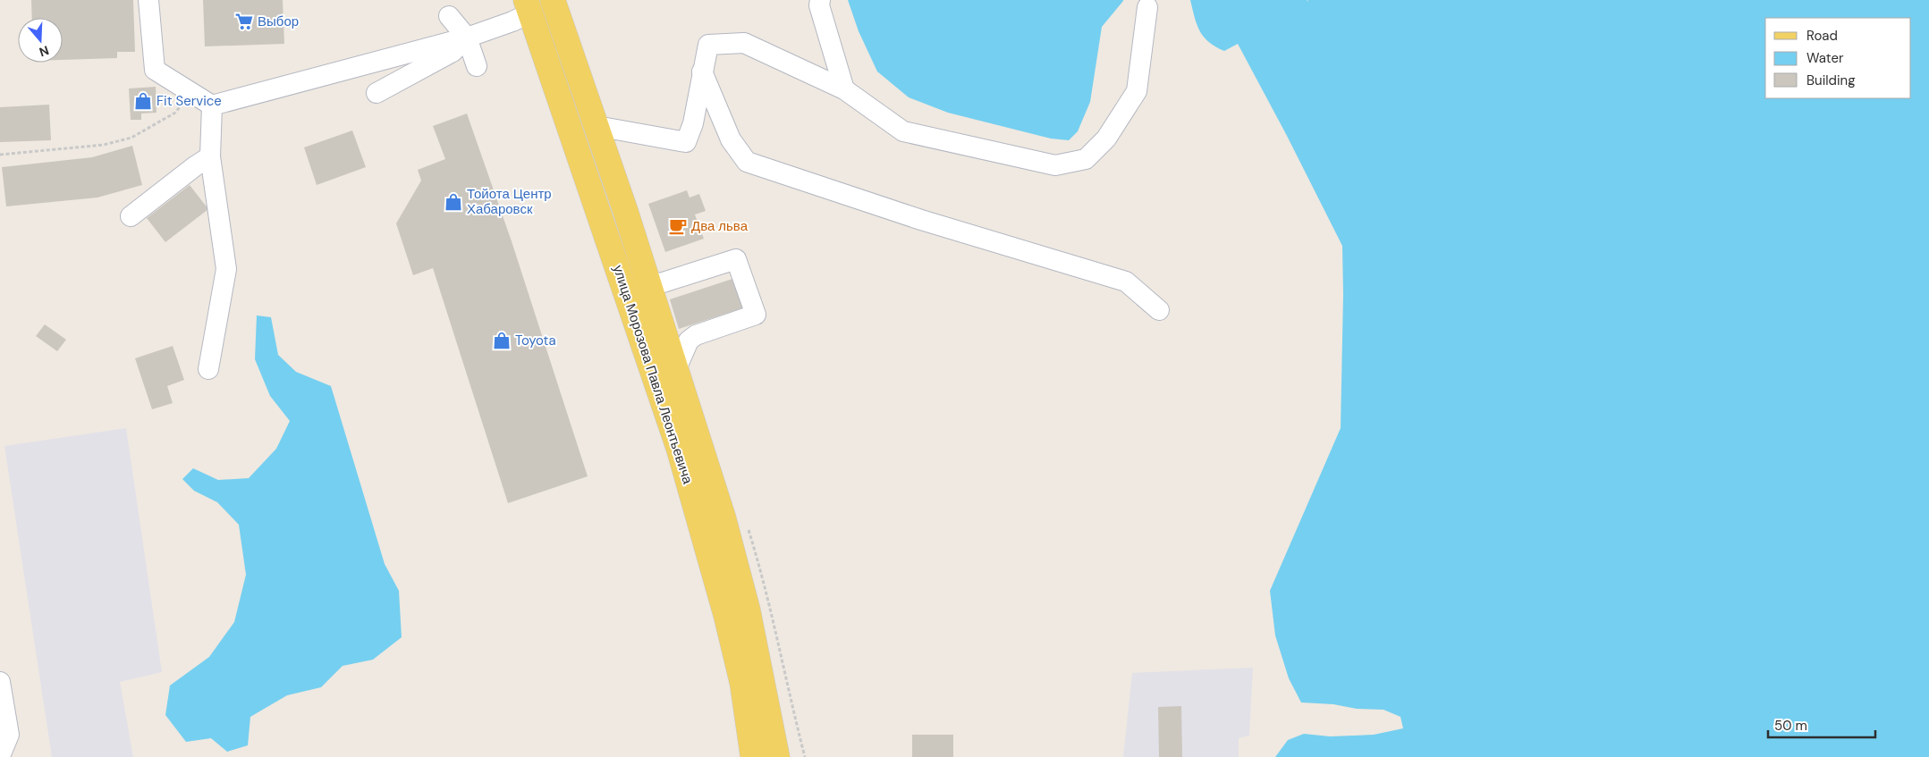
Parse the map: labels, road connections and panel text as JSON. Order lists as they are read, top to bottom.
{
  "streets": {
    "main road": ["улица Морозова Павла Леонтьевича"]
  },
  "places": {
    "supermarket": ["Выбор"],
    "shop": ["Fit Service", "Тойота Центр Хабаровск", "Toyota"],
    "cafe": ["Два льва"]
  },
  "legend": ["Road", "Water", "Building"],
  "scale_bar": "50 m",
  "north": "bottom"
}
